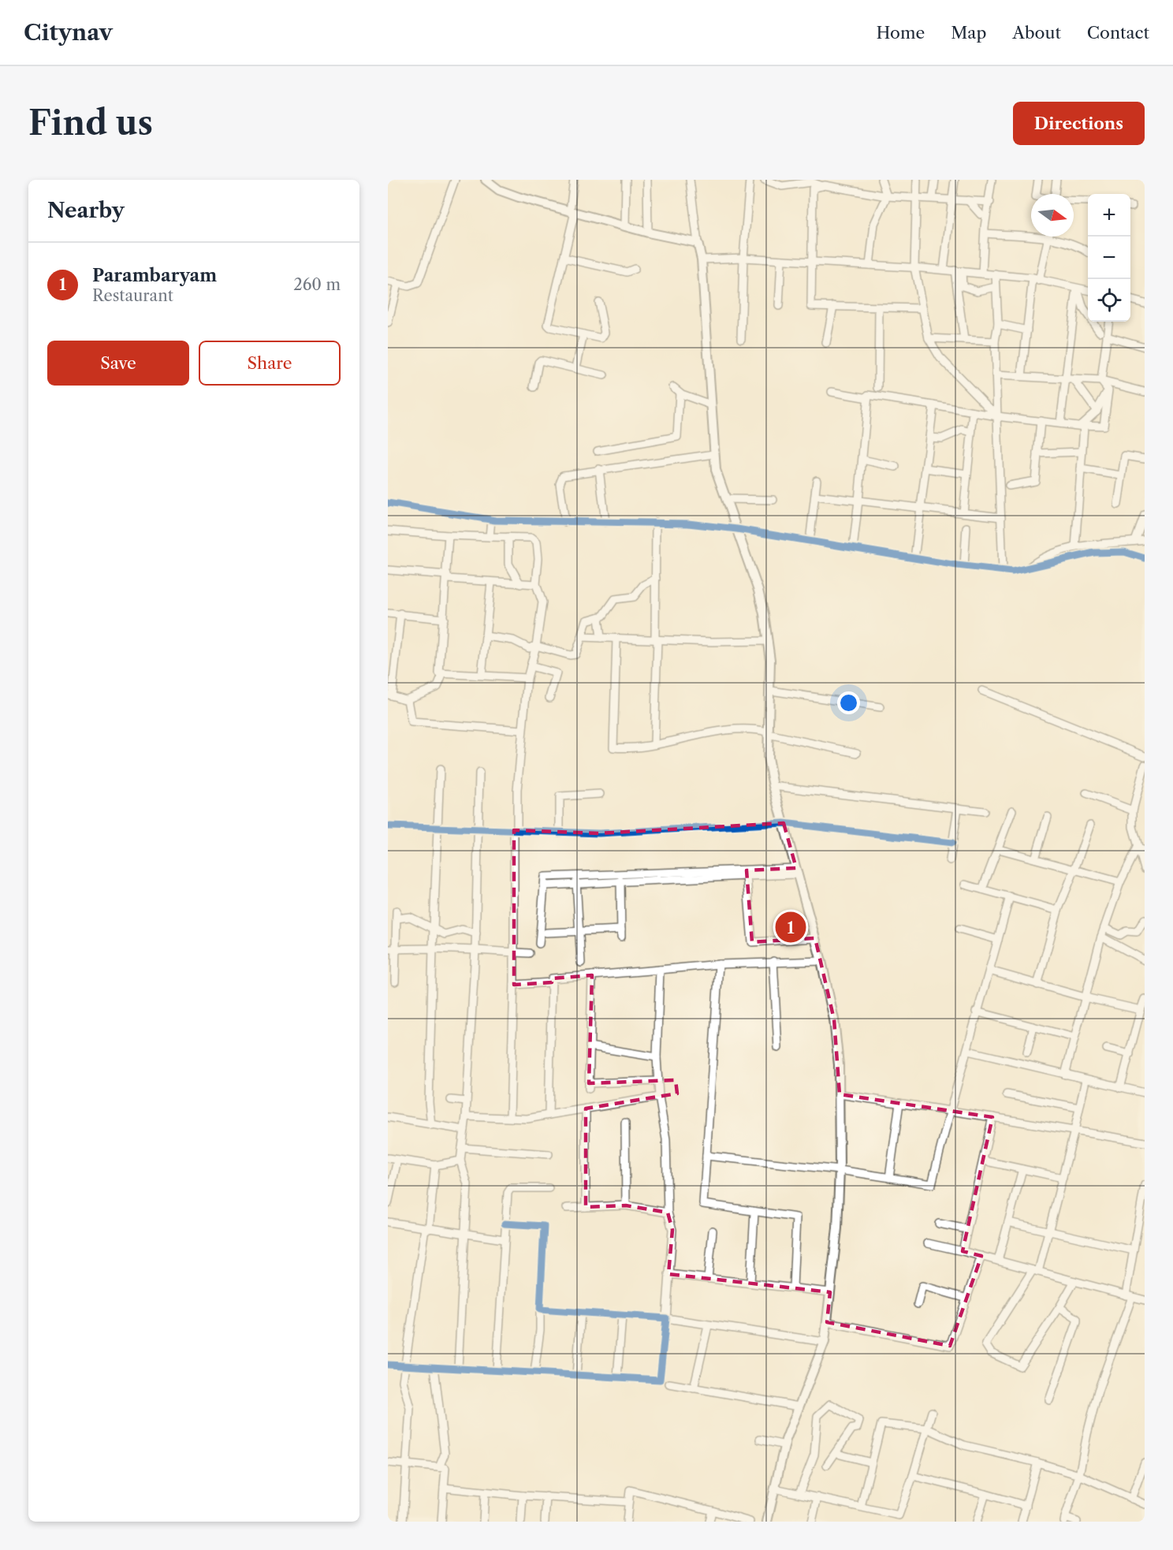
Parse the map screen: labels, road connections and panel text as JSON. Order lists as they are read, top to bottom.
{
  "north": "right",
  "page": {
    "header": "Citynav",
    "nav": [
      "Home",
      "Map",
      "About",
      "Contact"
    ],
    "buttons": [
      "Directions",
      ["Save", "Share"]
    ],
    "title": "Find us",
    "heading": "Nearby",
    "map_buttons": ["+", "−"],
    "list": [
      {
        "mark": "1",
        "name": "Parambaryam",
        "note": "Restaurant",
        "value": "260 m"
      }
    ],
    "pins": "1"
  }
}
